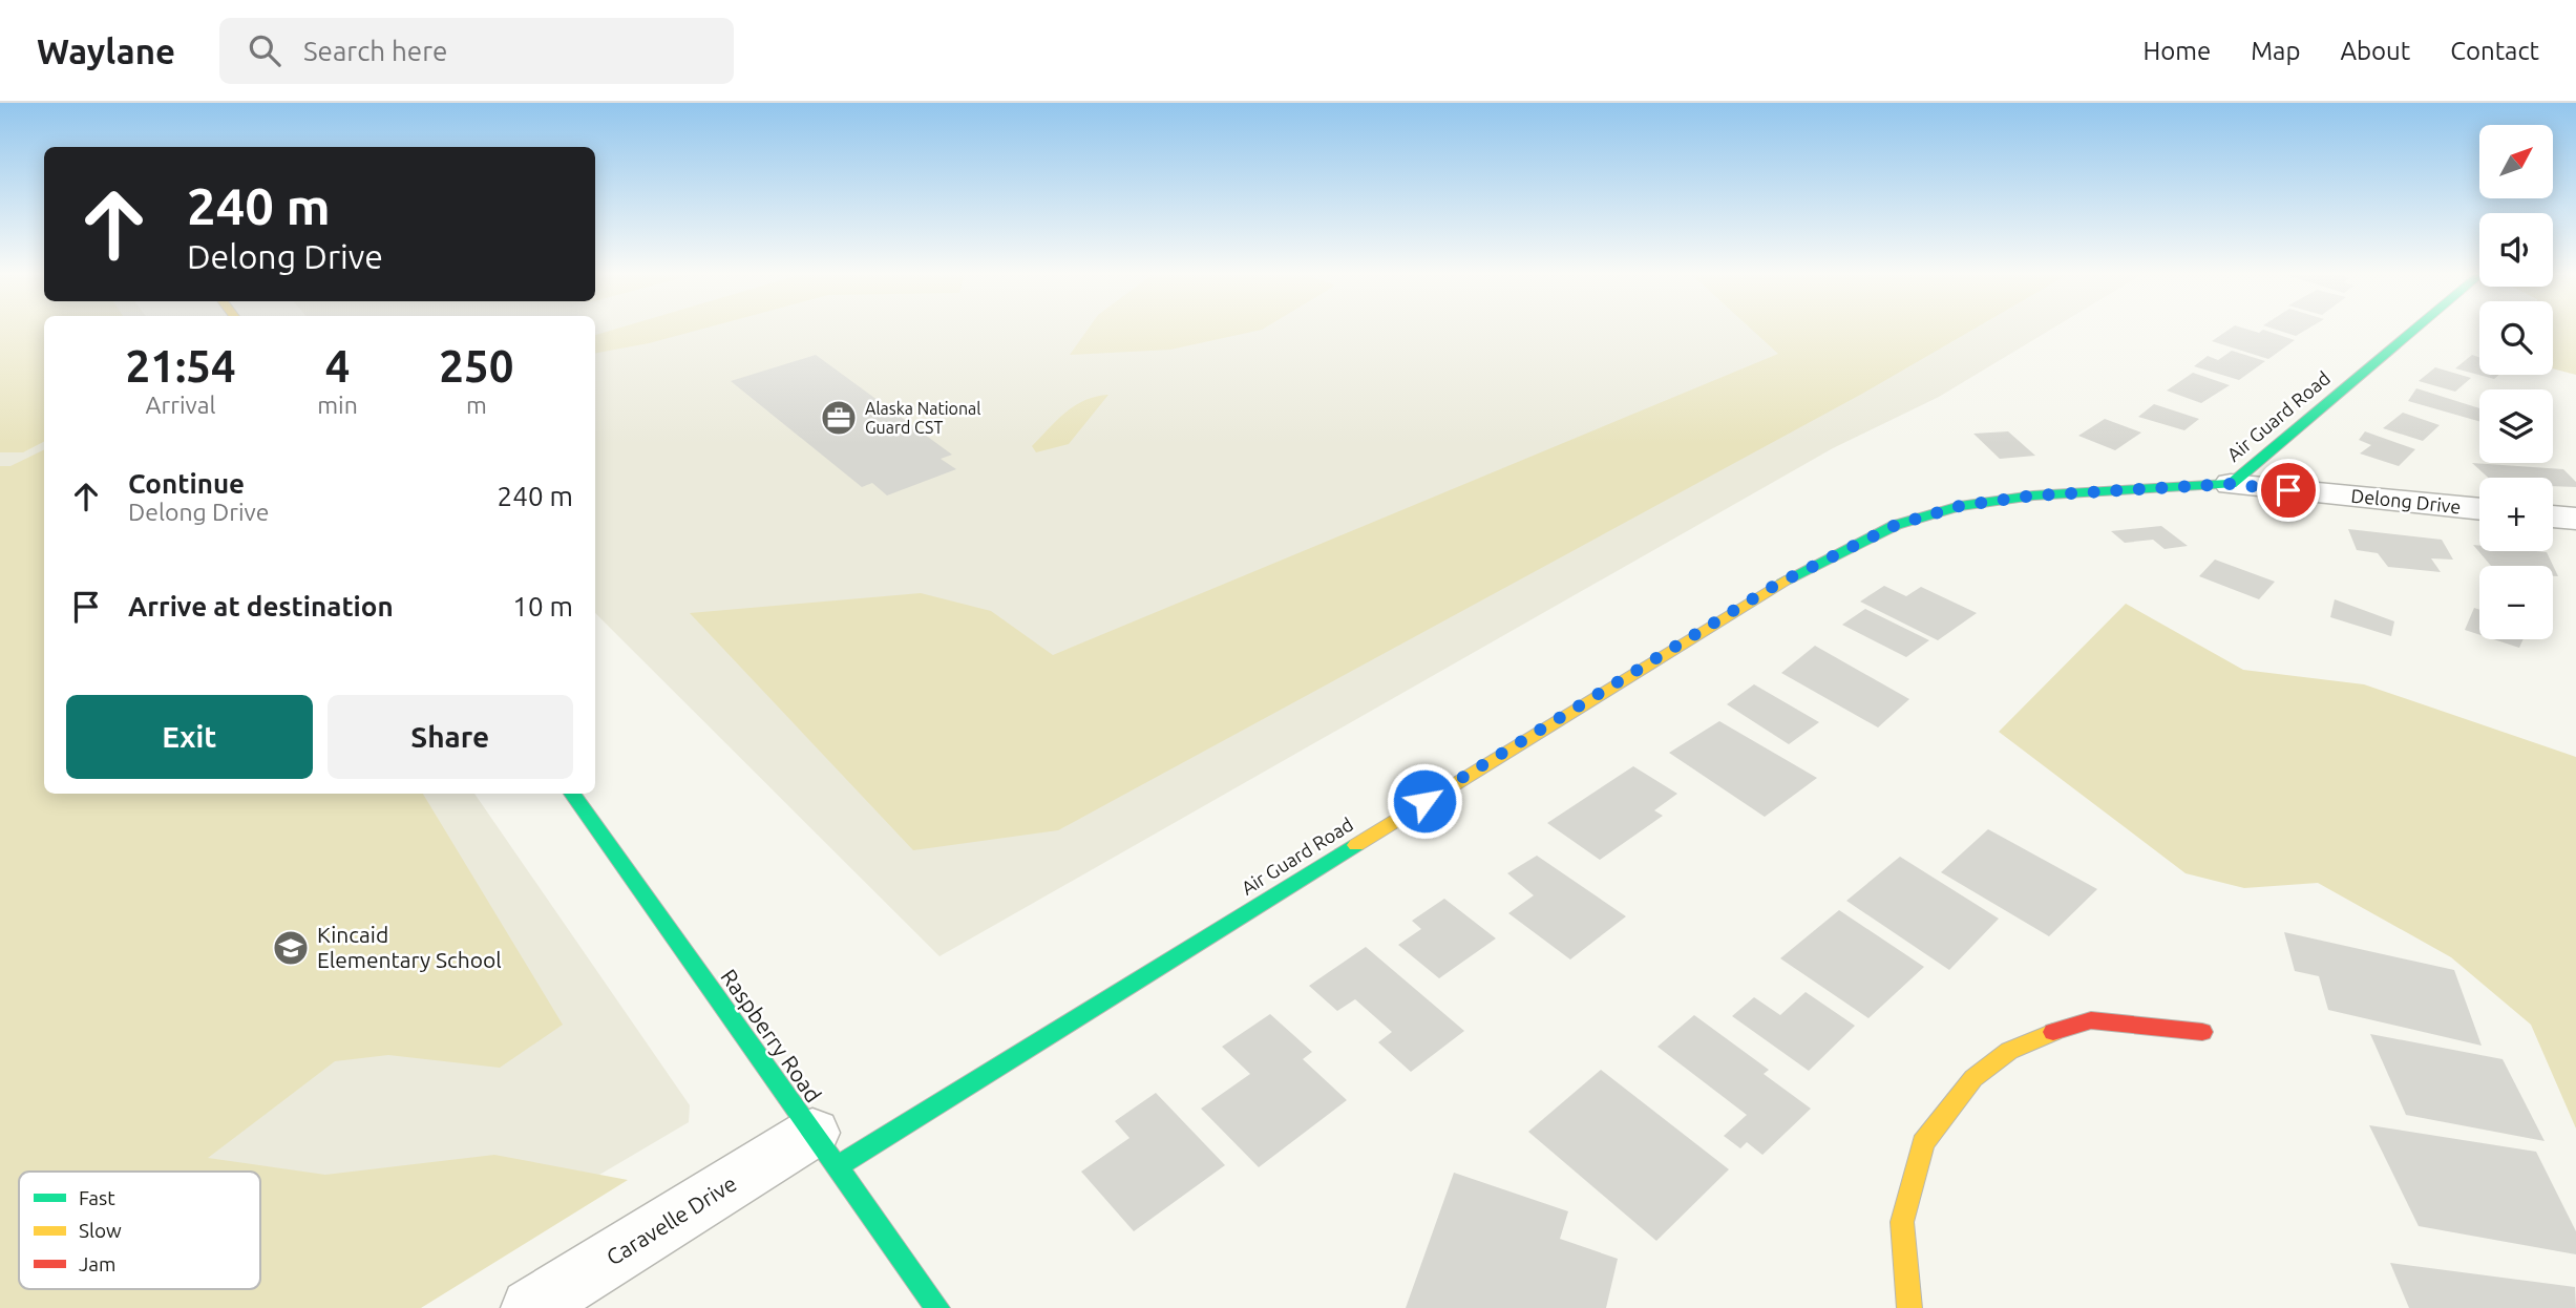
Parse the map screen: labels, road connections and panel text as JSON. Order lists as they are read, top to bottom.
{
  "streets": {
    "street": [
      "Air Guard Road",
      "Delong Drive",
      "Raspberry Road",
      "Caravelle Drive"
    ]
  },
  "crossings": [
    ["Air Guard Road", "Delong Drive"],
    ["Air Guard Road", "Raspberry Road"],
    ["Air Guard Road", "Caravelle Drive"],
    ["Raspberry Road", "Caravelle Drive"]
  ],
  "places": {
    "office": ["Alaska National Guard CST"],
    "school or university": ["Kincaid Elementary School"]
  },
  "legend": ["Fast", "Slow", "Jam"],
  "north": "top right",
  "page": {
    "header": "Waylane",
    "search": "Search here",
    "nav": [
      "Home",
      "Map",
      "About",
      "Contact"
    ],
    "map_buttons": ["+", "−"],
    "turn": ["240 m", "Delong Drive"],
    "eta": [
      "21:54",
      "Arrival",
      "4",
      "min",
      "250",
      "m"
    ],
    "list": [
      {
        "name": "Continue",
        "note": "Delong Drive",
        "value": "240 m"
      },
      {
        "name": "Arrive at destination",
        "value": "10 m"
      }
    ],
    "buttons": ["Exit", "Share"]
  }
}
